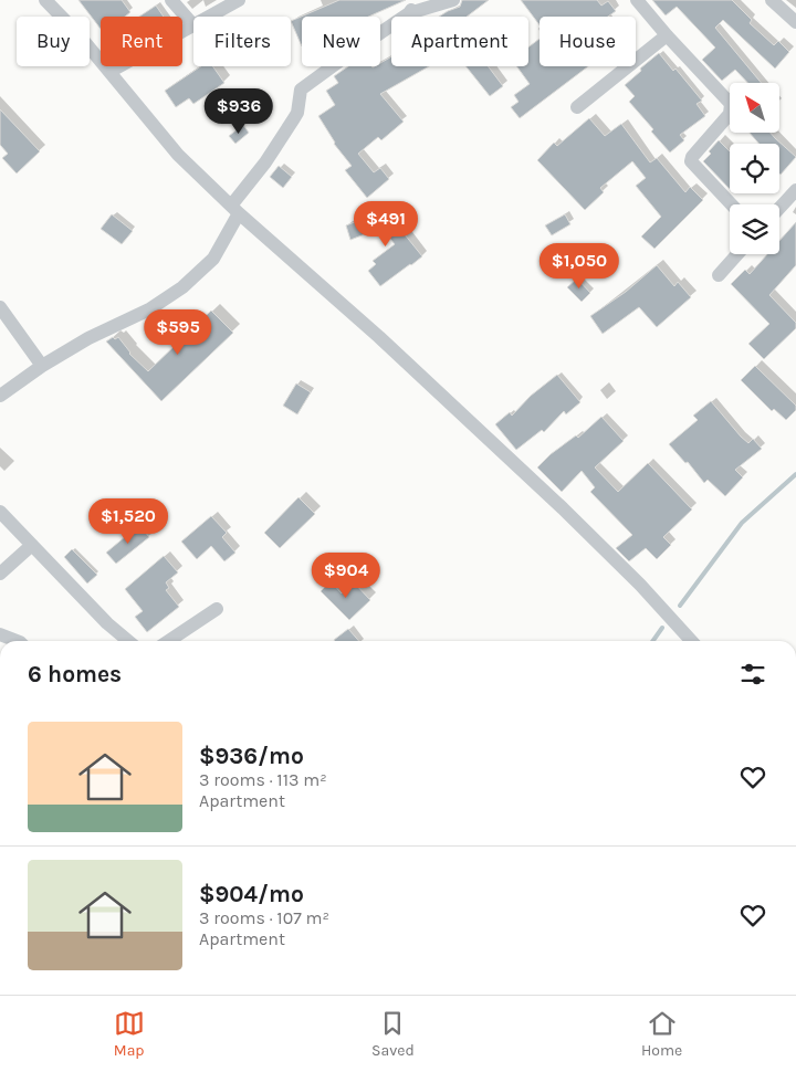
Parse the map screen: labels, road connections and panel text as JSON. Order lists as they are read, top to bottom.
{
  "north": "top left",
  "page": {
    "chip": [
      "Buy",
      "Rent",
      "Filters",
      "New",
      "Apartment",
      "House"
    ],
    "price": [
      "$936",
      "$491",
      "$1,050",
      "$595",
      "$1,520",
      "$904"
    ],
    "heading": "6 homes",
    "list": [
      {
        "name": "$936/mo",
        "note": "3 rooms · 113 m² · Apartment"
      },
      {
        "name": "$904/mo",
        "note": "3 rooms · 107 m² · Apartment"
      }
    ],
    "tabs": ["Map", "Saved", "Home"]
  }
}
